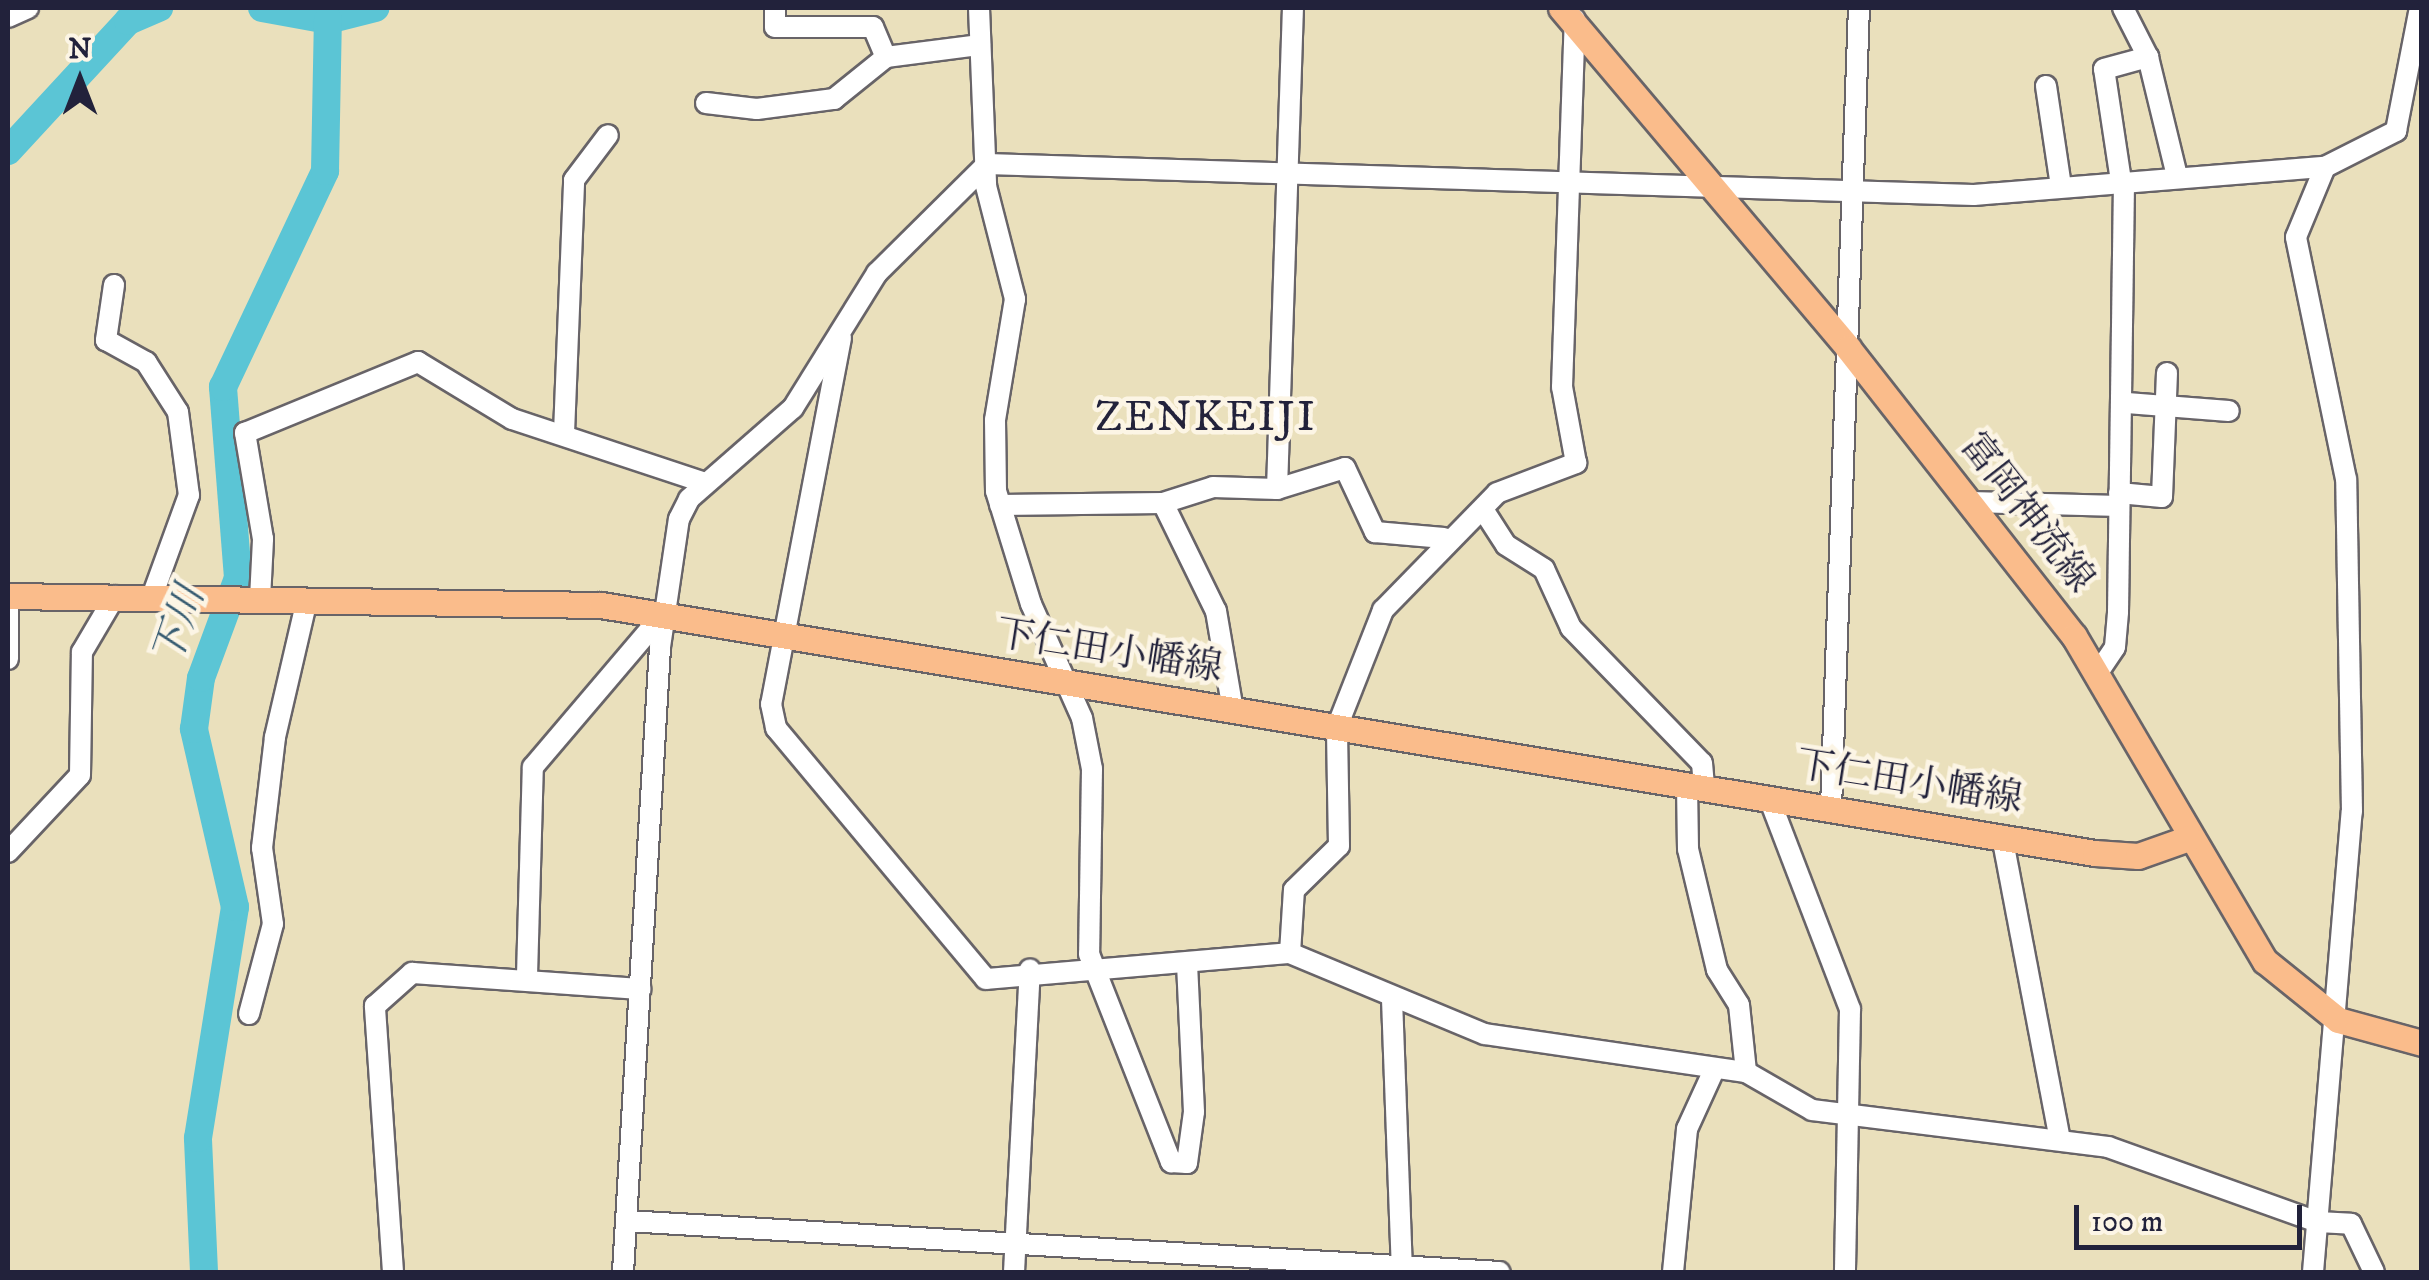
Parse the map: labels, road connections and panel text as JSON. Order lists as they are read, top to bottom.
{
  "streets": {
    "main road": ["富岡神流線", "下仁田小幡線"]
  },
  "crossings": [
    ["富岡神流線", "下仁田小幡線"]
  ],
  "districts": ["ZENKEIJI"],
  "water": ["下川"],
  "scale_bar": "100 m",
  "north": "top"
}
